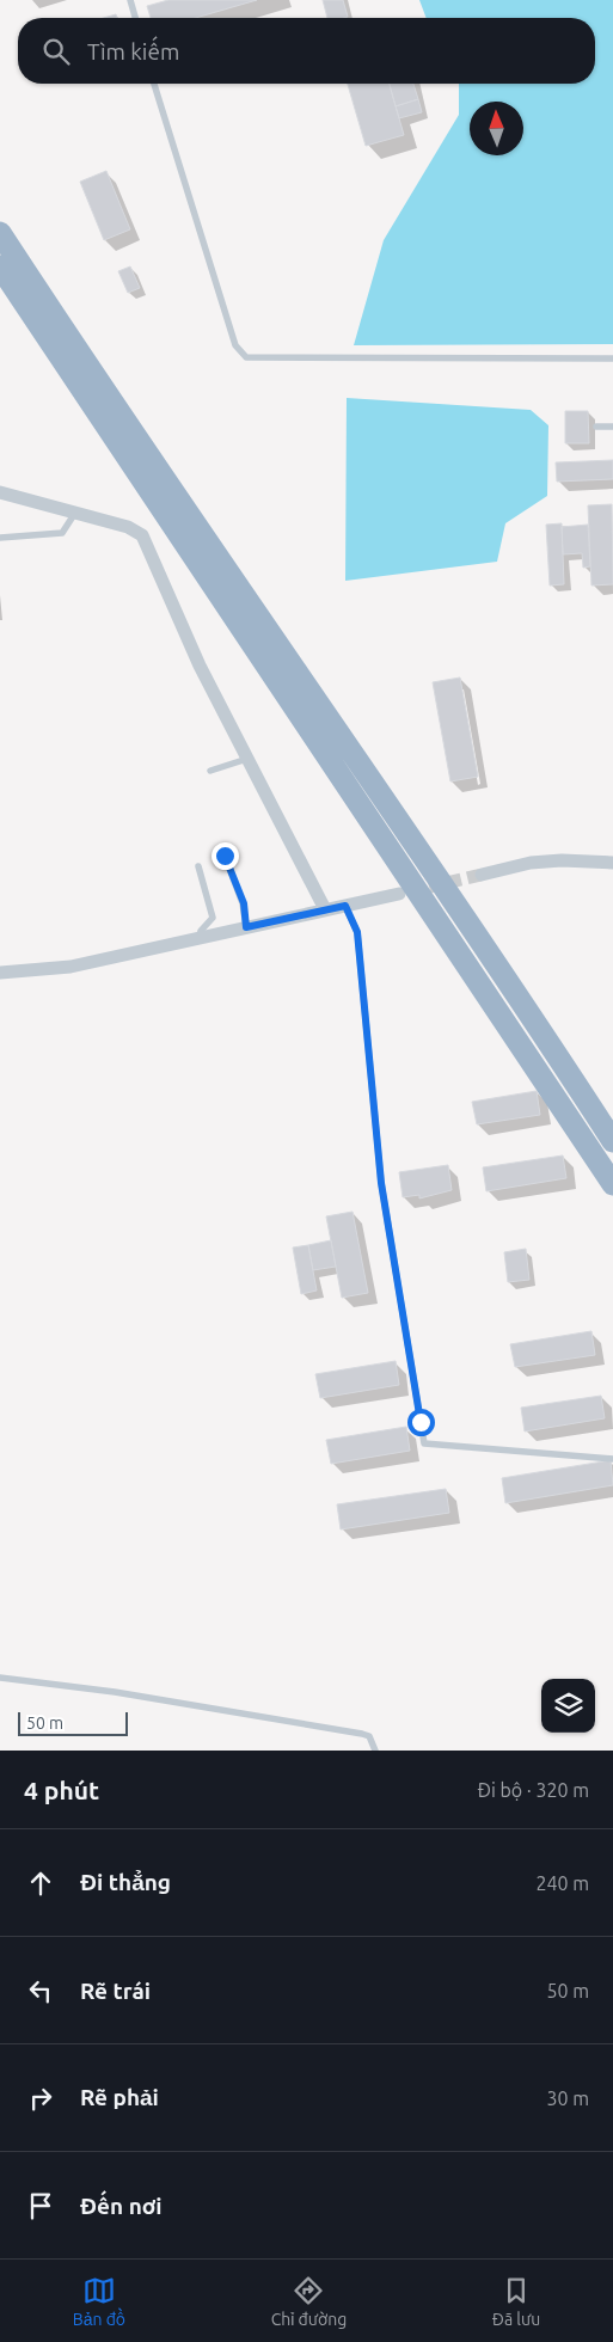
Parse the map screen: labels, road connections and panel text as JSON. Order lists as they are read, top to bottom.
{
  "scale_bar": "50 m",
  "north": "top",
  "page": {
    "search": "Tìm kiếm",
    "scale": "50 m",
    "heading": ["4 phút", "Đi bộ · 320 m"],
    "list": [
      ["Đi thẳng", "240 m"],
      ["Rẽ trái", "50 m"],
      ["Rẽ phải", "30 m"],
      "Đến nơi"
    ],
    "nav": ["Bản đồ", "Chỉ đường", "Đã lưu"]
  }
}
